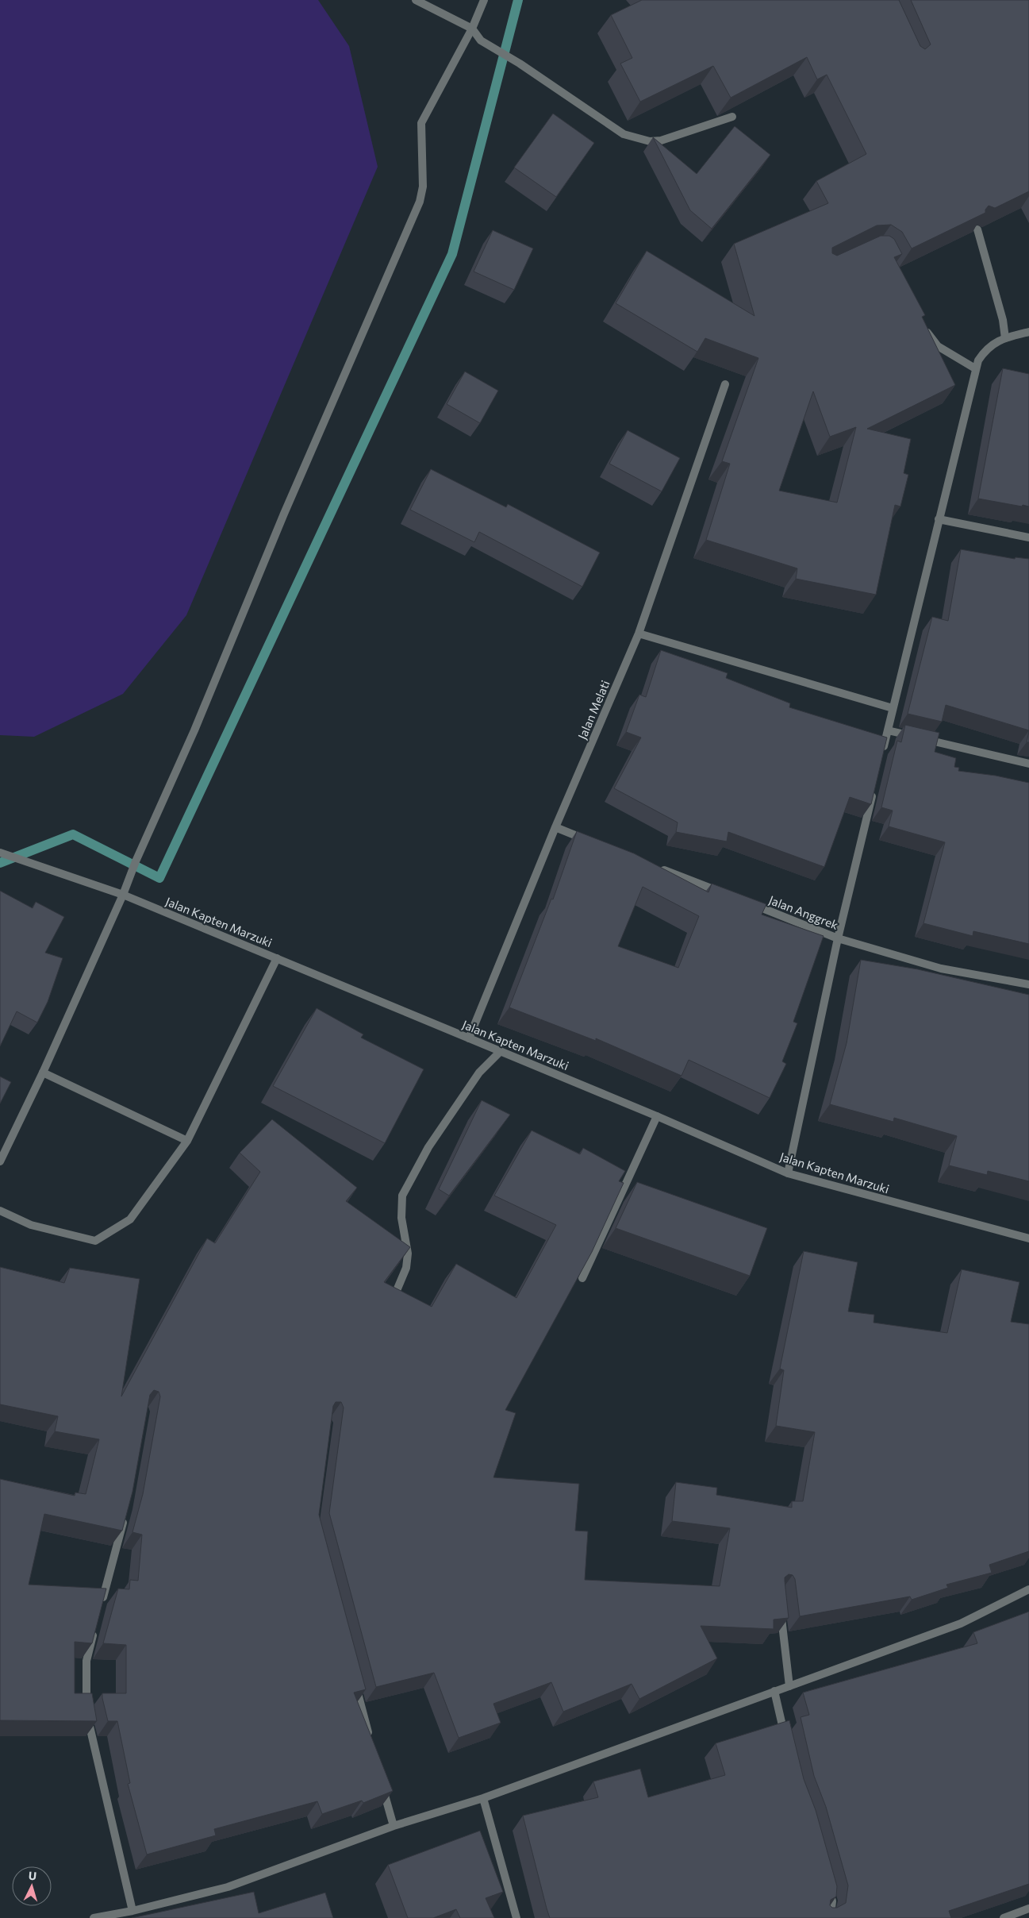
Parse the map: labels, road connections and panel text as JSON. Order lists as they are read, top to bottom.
{
  "streets": {
    "street": ["Jalan Melati", "Jalan Anggrek", "Jalan Kapten Marzuki"]
  },
  "crossings": [
    ["Jalan Melati", "Jalan Kapten Marzuki"]
  ],
  "north": "top"
}
